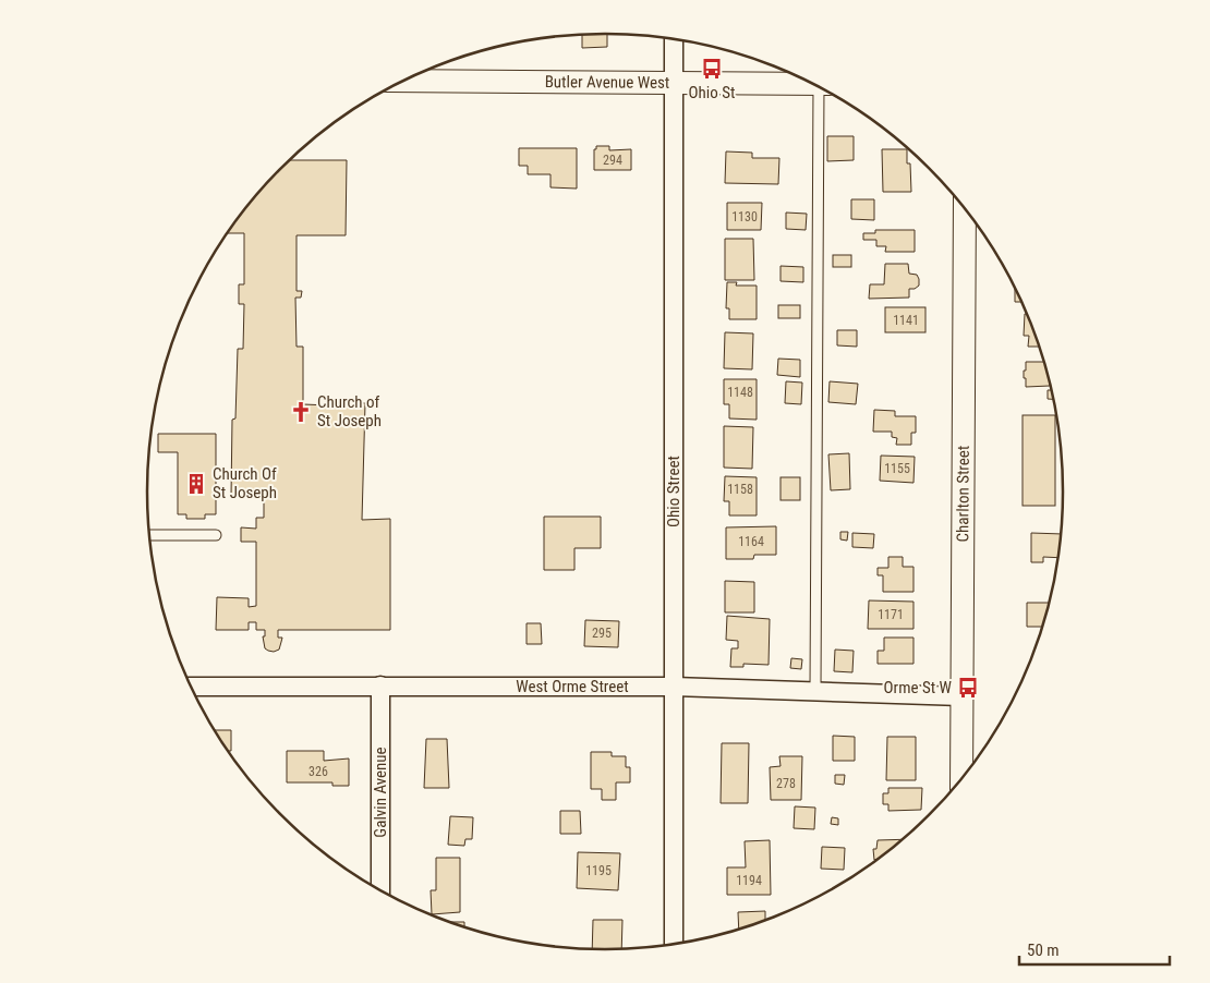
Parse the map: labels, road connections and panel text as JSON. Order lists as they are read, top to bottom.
{
  "streets": {
    "street": [
      "Butler Avenue West",
      "Ohio Street",
      "Charlton Street",
      "West Orme Street",
      "Galvin Avenue"
    ]
  },
  "crossings": [
    ["Butler Avenue West", "Ohio Street"],
    ["Ohio Street", "West Orme Street"],
    ["Charlton Street", "West Orme Street"],
    ["West Orme Street", "Galvin Avenue"]
  ],
  "places": {
    "bus stop": ["Ohio St", "Orme St W"],
    "church": ["Church of St Joseph"],
    "building": ["Church Of St Joseph"]
  },
  "house_numbers": [
    "294",
    "1130",
    "1141",
    "1148",
    "1155",
    "1158",
    "1164",
    "1171",
    "295",
    "326",
    "278",
    "1195",
    "1194"
  ],
  "scale_bar": "50 m"
}
